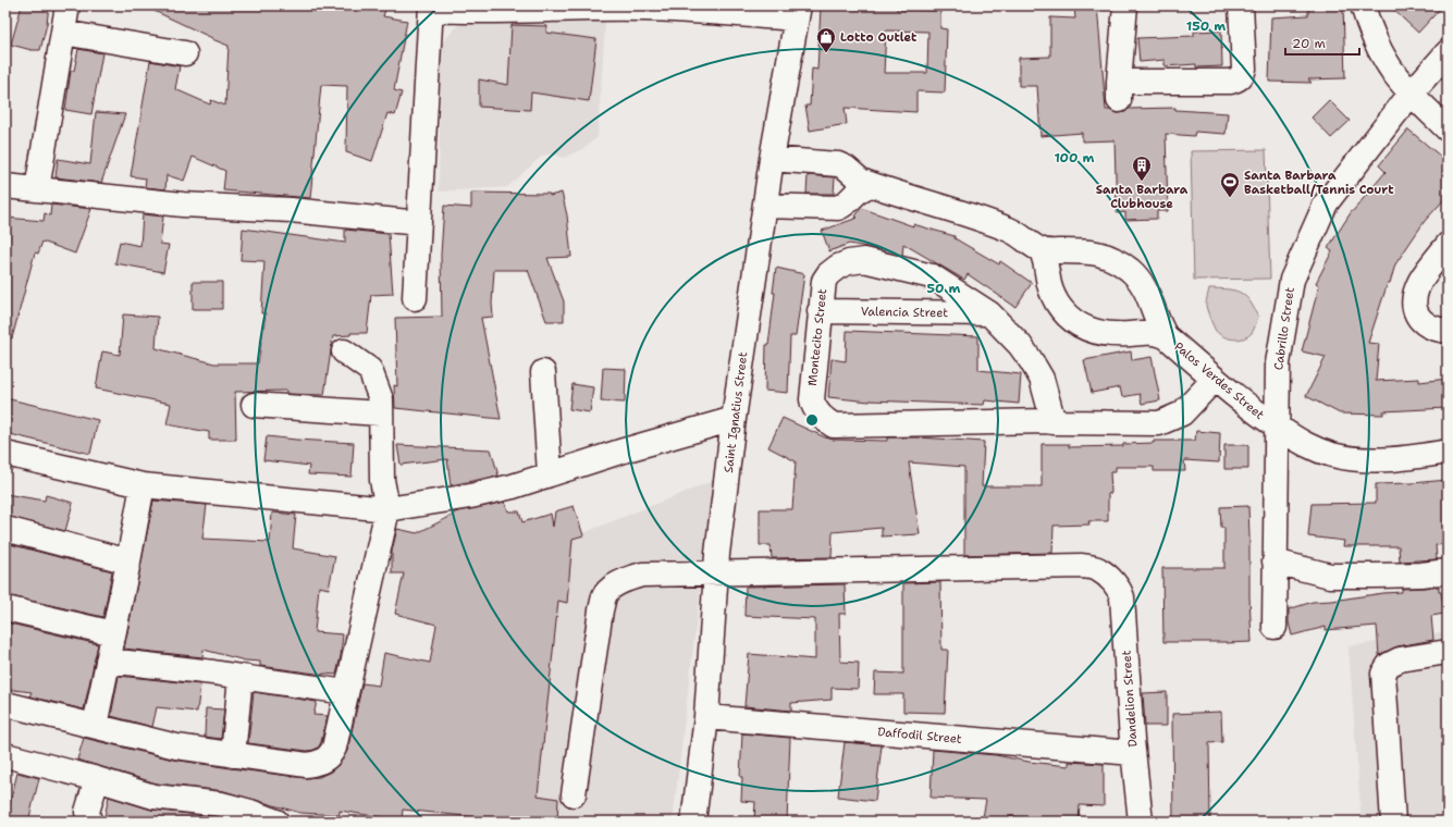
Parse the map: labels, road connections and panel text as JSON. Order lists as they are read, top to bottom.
{
  "streets": {
    "street": [
      "Valencia Street",
      "Cabrillo Street",
      "Montecito Street",
      "Palos Verdes Street",
      "Saint Ignatius Street",
      "Dandelion Street",
      "Daffodil Street"
    ]
  },
  "crossings": [
    ["Valencia Street", "Montecito Street"],
    ["Cabrillo Street", "Palos Verdes Street"],
    ["Montecito Street", "Palos Verdes Street"],
    ["Palos Verdes Street", "Saint Ignatius Street"],
    ["Saint Ignatius Street", "Dandelion Street"],
    ["Saint Ignatius Street", "Daffodil Street"],
    ["Dandelion Street", "Daffodil Street"]
  ],
  "places": {
    "shop": ["Lotto Outlet"],
    "building": ["Santa Barbara Clubhouse"],
    "sports": ["Santa Barbara Basketball/Tennis Court"]
  },
  "scale_bar": "20 m",
  "rings": ["150 m", "100 m", "50 m"]
}
